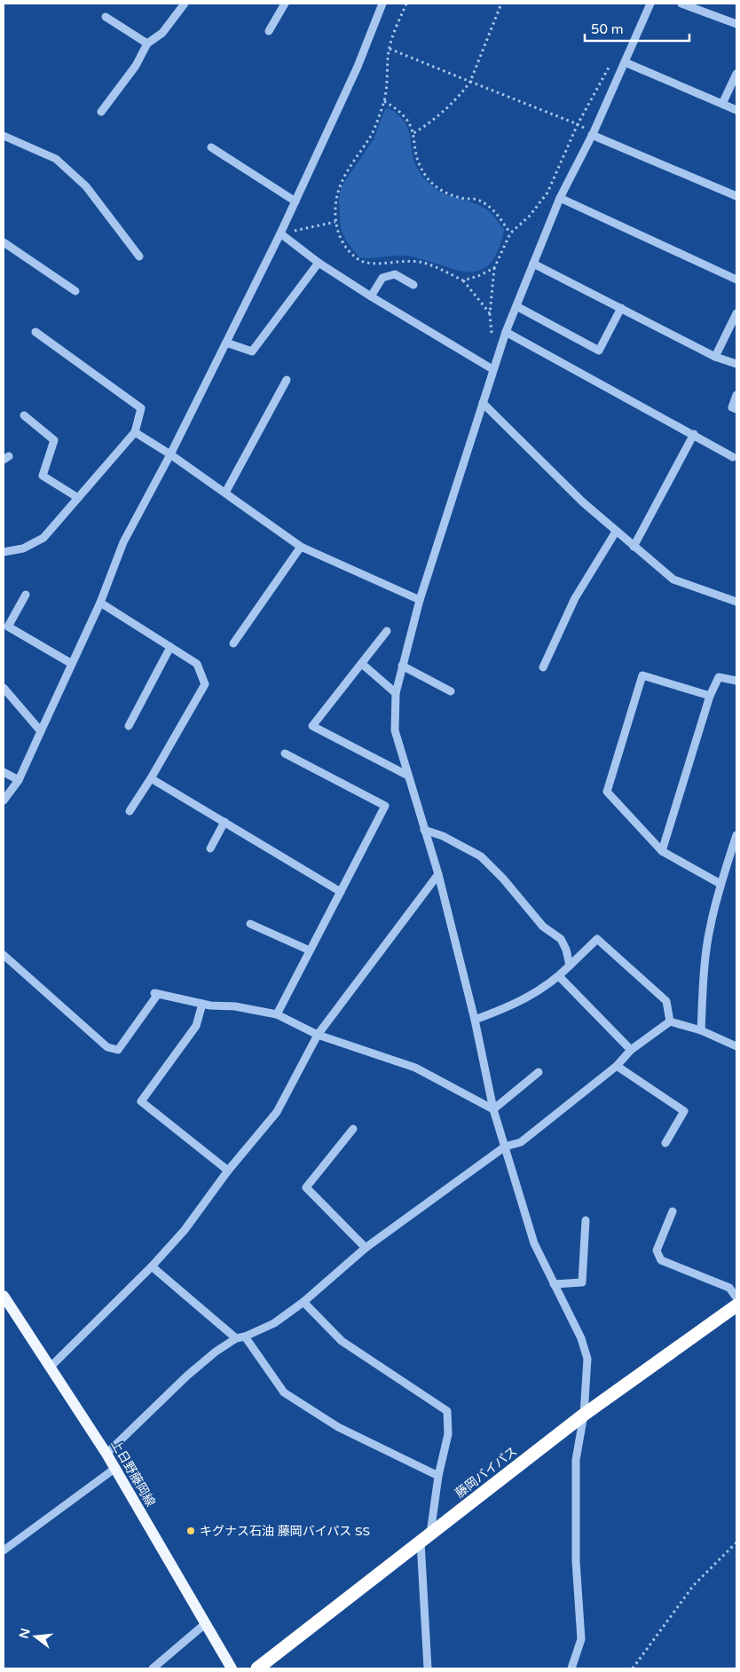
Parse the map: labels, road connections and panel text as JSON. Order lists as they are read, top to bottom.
{
  "streets": {
    "highway": ["藤岡バイパス"],
    "main road": ["上日野藤岡線"]
  },
  "places": ["キグナス石油 藤岡バイパス SS"],
  "scale_bar": "50 m",
  "north": "left"
}
